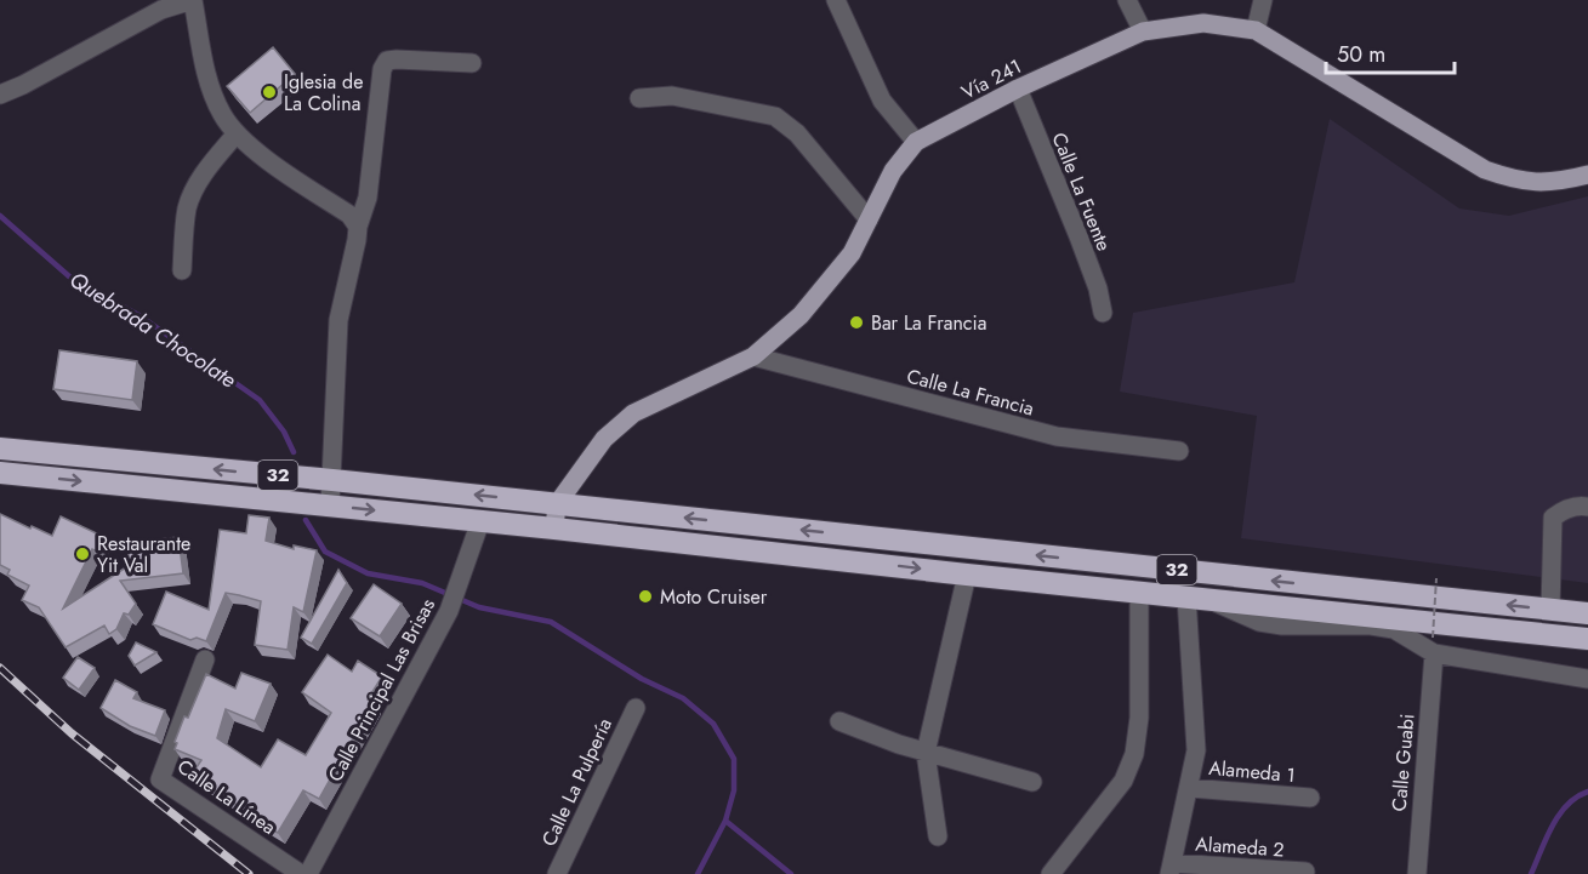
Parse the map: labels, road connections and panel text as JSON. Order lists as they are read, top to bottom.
{
  "streets": {
    "highway": ["32"],
    "main road": ["Vía 241"],
    "street": [
      "Calle La Fuente",
      "Calle La Francia",
      "Calle Principal Las Brisas",
      "Calle Guabi",
      "Alameda 1",
      "Calle La Pulpería",
      "Calle La Línea",
      "Alameda 2"
    ]
  },
  "crossings": [
    ["Vía 241", "Calle La Fuente"],
    ["Vía 241", "Calle La Francia"],
    ["Vía 241", "32"],
    ["32", "Calle Principal Las Brisas"]
  ],
  "water": ["Quebrada Chocolate"],
  "places": [
    "Iglesia de La Colina",
    "Bar La Francia",
    "Restaurante Yit Val",
    "Moto Cruiser"
  ],
  "scale_bar": "50 m"
}
